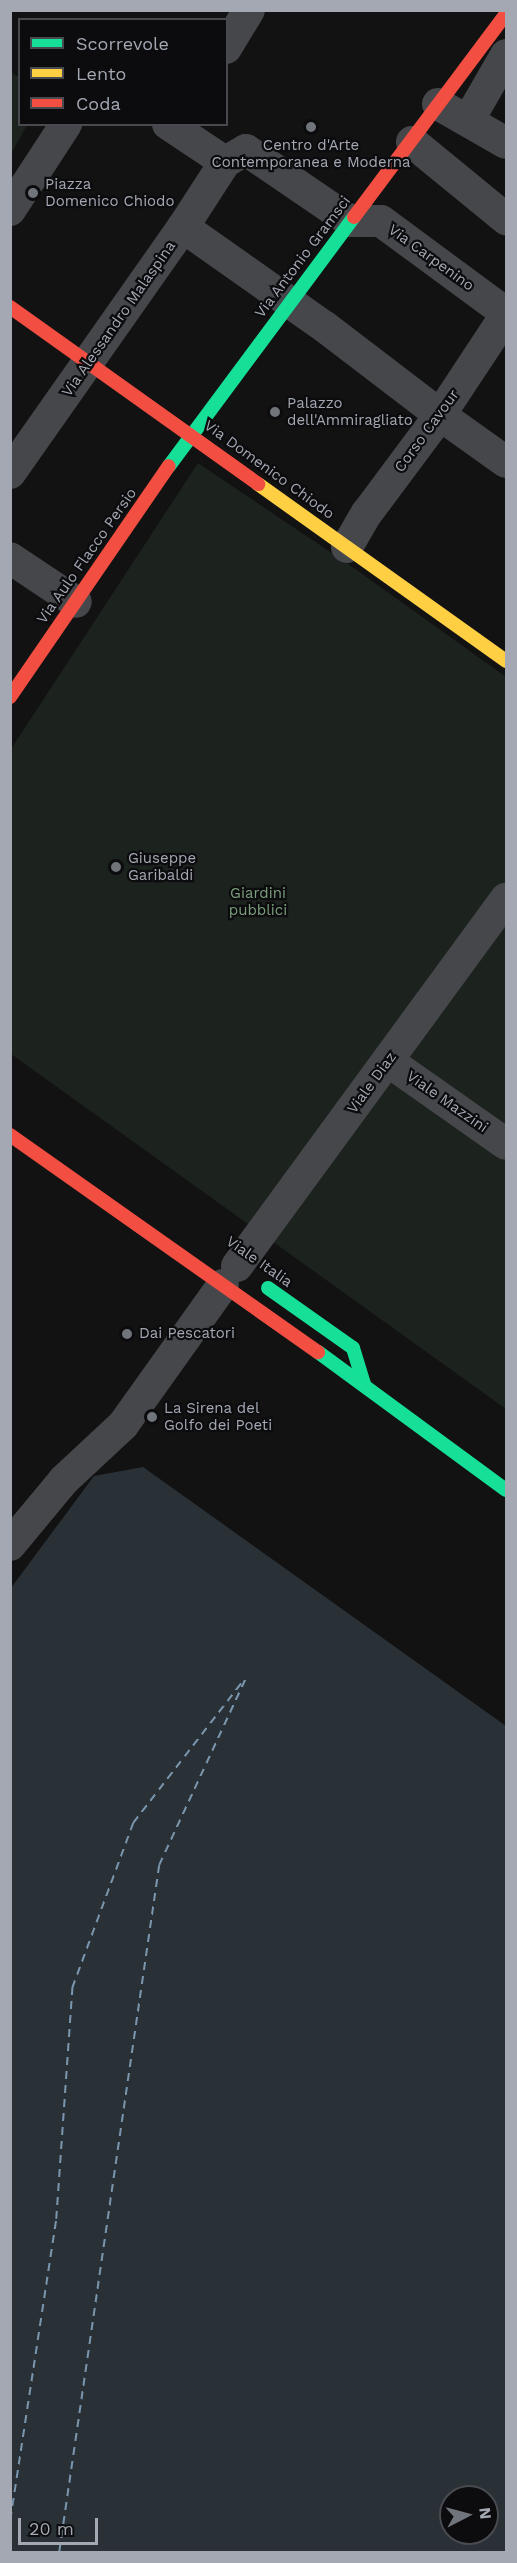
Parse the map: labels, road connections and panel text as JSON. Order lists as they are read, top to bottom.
{
  "streets": {
    "street": [
      "Via Antonio Gramsci",
      "Via Carpenino",
      "Via Alessandro Malaspina",
      "Corso Cavour",
      "Via Domenico Chiodo",
      "Via Aulo Flacco Persio",
      "Viale Diaz",
      "Viale Mazzini",
      "Viale Italia"
    ]
  },
  "crossings": [
    ["Via Antonio Gramsci", "Via Carpenino"],
    ["Via Antonio Gramsci", "Via Domenico Chiodo"],
    ["Via Antonio Gramsci", "Via Aulo Flacco Persio"],
    ["Via Carpenino", "Corso Cavour"],
    ["Via Alessandro Malaspina", "Via Domenico Chiodo"],
    ["Corso Cavour", "Via Domenico Chiodo"],
    ["Via Domenico Chiodo", "Via Aulo Flacco Persio"],
    ["Viale Diaz", "Viale Mazzini"],
    ["Viale Diaz", "Viale Italia"]
  ],
  "parks": ["Giardini pubblici"],
  "places": [
    "Centro d'Arte Contemporanea e Moderna",
    "Piazza Domenico Chiodo",
    "Palazzo dell'Ammiragliato",
    "Giuseppe Garibaldi",
    "Dai Pescatori",
    "La Sirena del Golfo dei Poeti"
  ],
  "legend": ["Scorrevole", "Lento", "Coda"],
  "scale_bar": "20 m",
  "north": "right"
}
